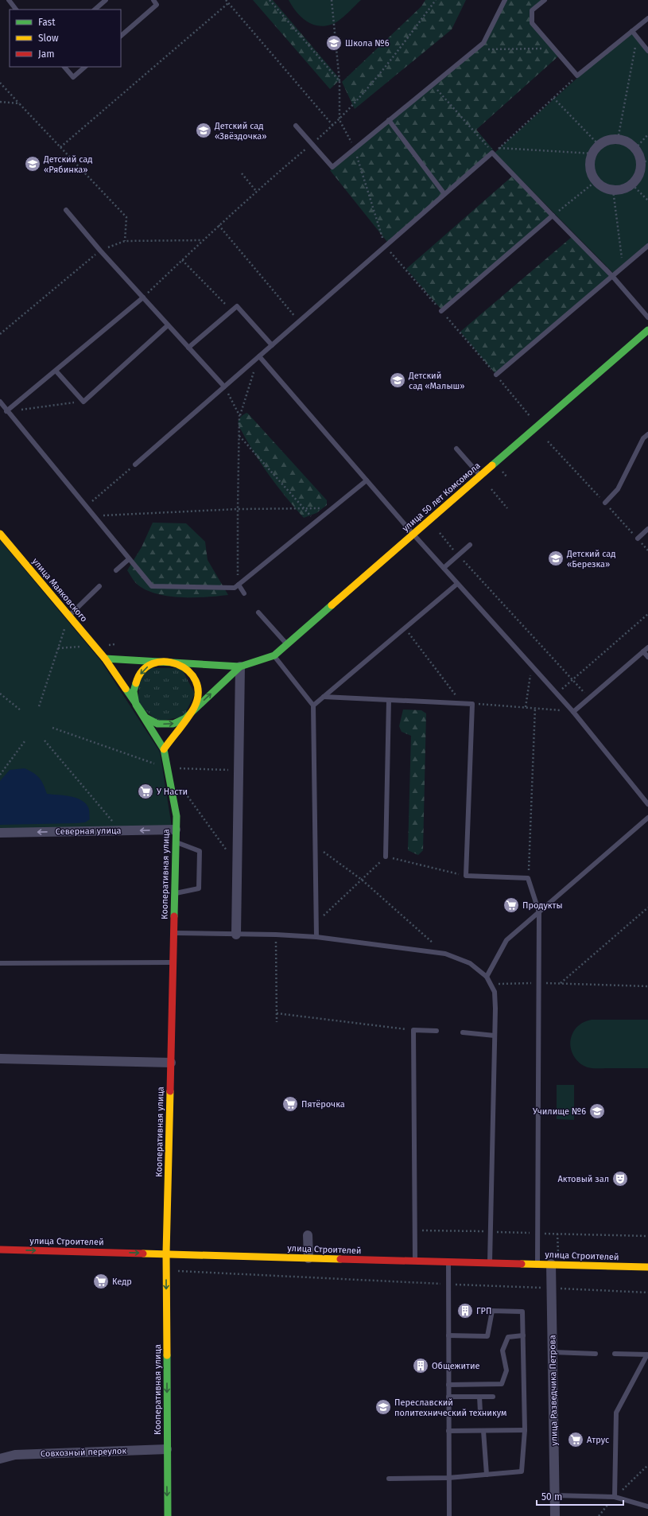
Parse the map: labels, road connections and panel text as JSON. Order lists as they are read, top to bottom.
{
  "streets": {
    "main road": [
      "улица 50 лет Комсомола",
      "улица Маяковского",
      "Кооперативная улица",
      "улица Строителей"
    ],
    "street": ["Северная улица", "улица Разведчика Петрова", "Совхозный переулок"]
  },
  "crossings": [
    ["Северная улица", "Кооперативная улица"],
    ["Кооперативная улица", "улица Строителей"],
    ["Кооперативная улица", "Совхозный переулок"],
    ["улица Строителей", "улица Разведчика Петрова"]
  ],
  "one_way": ["Северная улица"],
  "places": {
    "school or university": [
      "Школа №6",
      "Детский сад «Звёздочка»",
      "Детский сад «Рябинка»",
      "Детский сад «Малыш»",
      "Детский сад «Березка»",
      "Училище №6",
      "Переславский политехнический техникум"
    ],
    "supermarket": [
      "У Насти",
      "Продукты",
      "Пятёрочка",
      "Кедр",
      "Атрус"
    ],
    "theatre": ["Актовый зал"],
    "building": ["ГРП", "Общежитие"]
  },
  "legend": ["Fast", "Slow", "Jam"],
  "scale_bar": "50 m"
}
